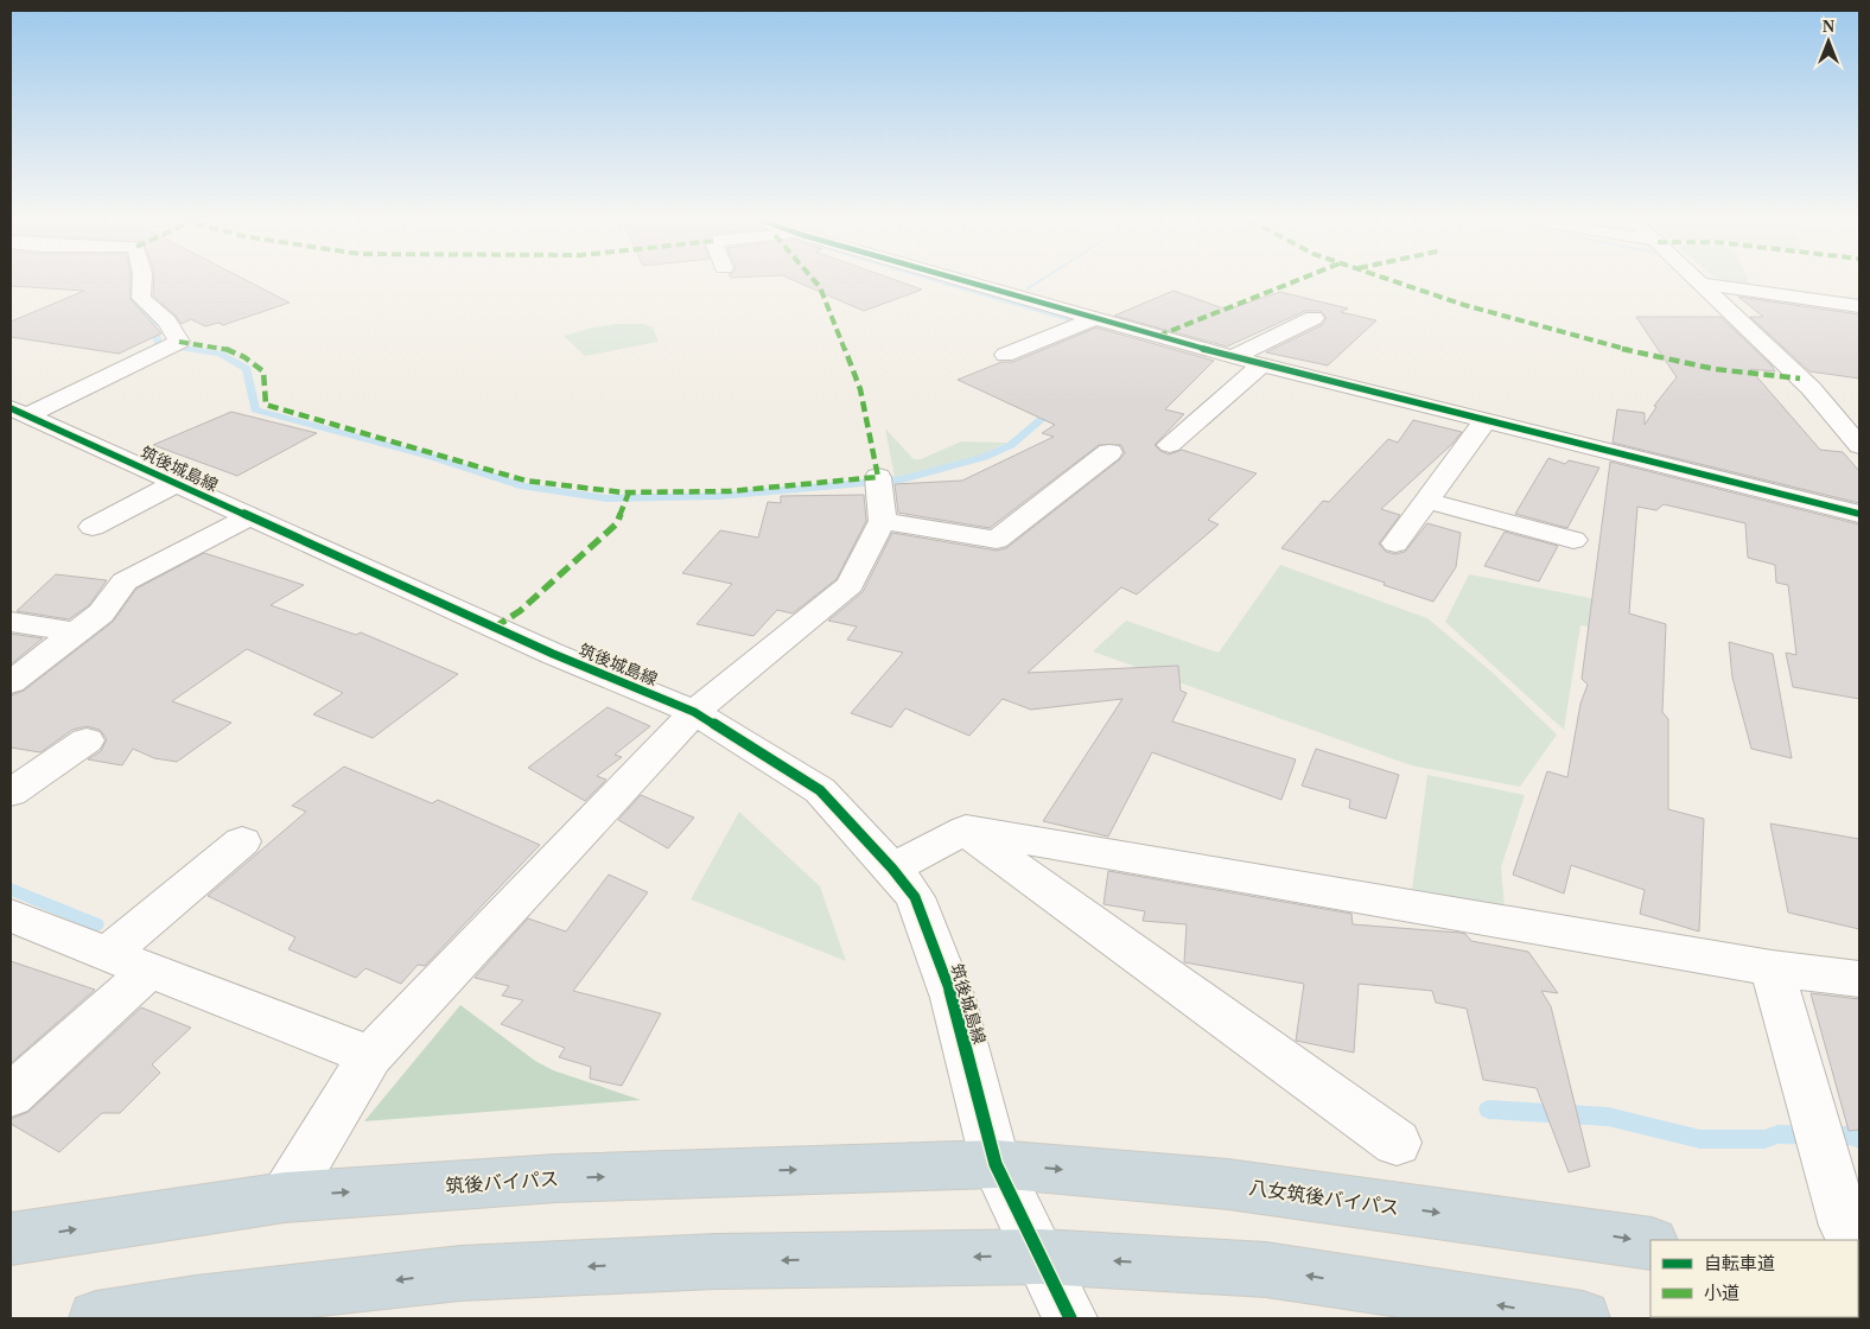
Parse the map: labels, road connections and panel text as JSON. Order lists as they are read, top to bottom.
{
  "streets": {
    "highway": ["筑後バイパス", "八女筑後バイパス"],
    "street": ["筑後城島線"]
  },
  "crossings": [
    ["筑後城島線", "筑後バイパス"],
    ["筑後城島線", "八女筑後バイパス"],
    ["筑後バイパス", "八女筑後バイパス"]
  ],
  "legend": ["自転車道", "小道"],
  "north": "top"
}
